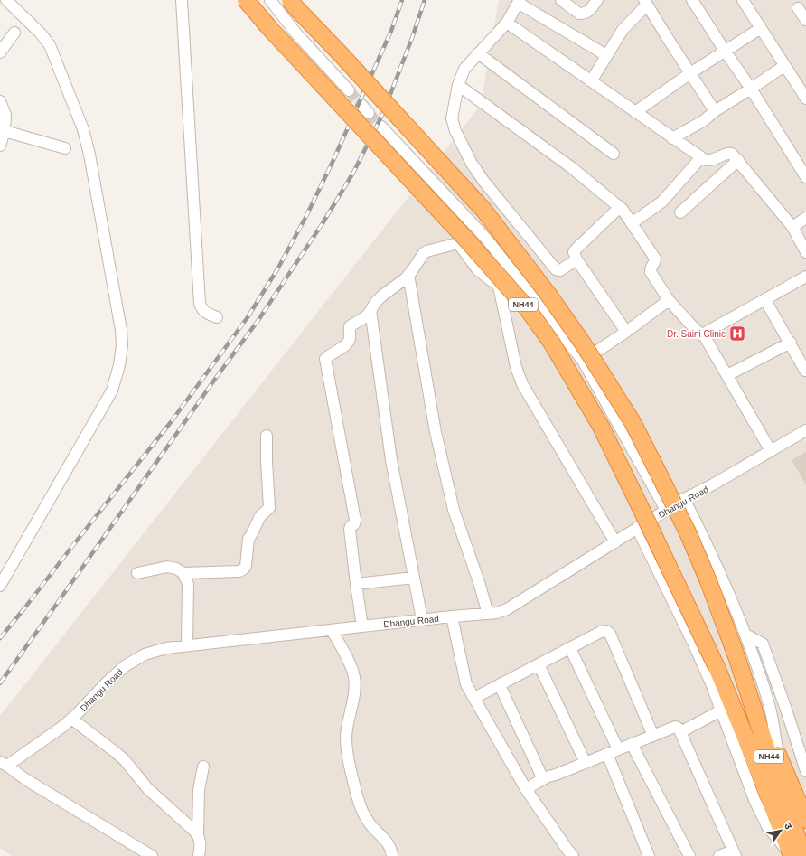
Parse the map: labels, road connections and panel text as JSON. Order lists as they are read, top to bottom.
{
  "streets": {
    "highway": ["NH44"],
    "street": ["Dhangu Road"]
  },
  "places": {
    "hospital": ["Dr. Saini Clinic"]
  },
  "north": "top right"
}
